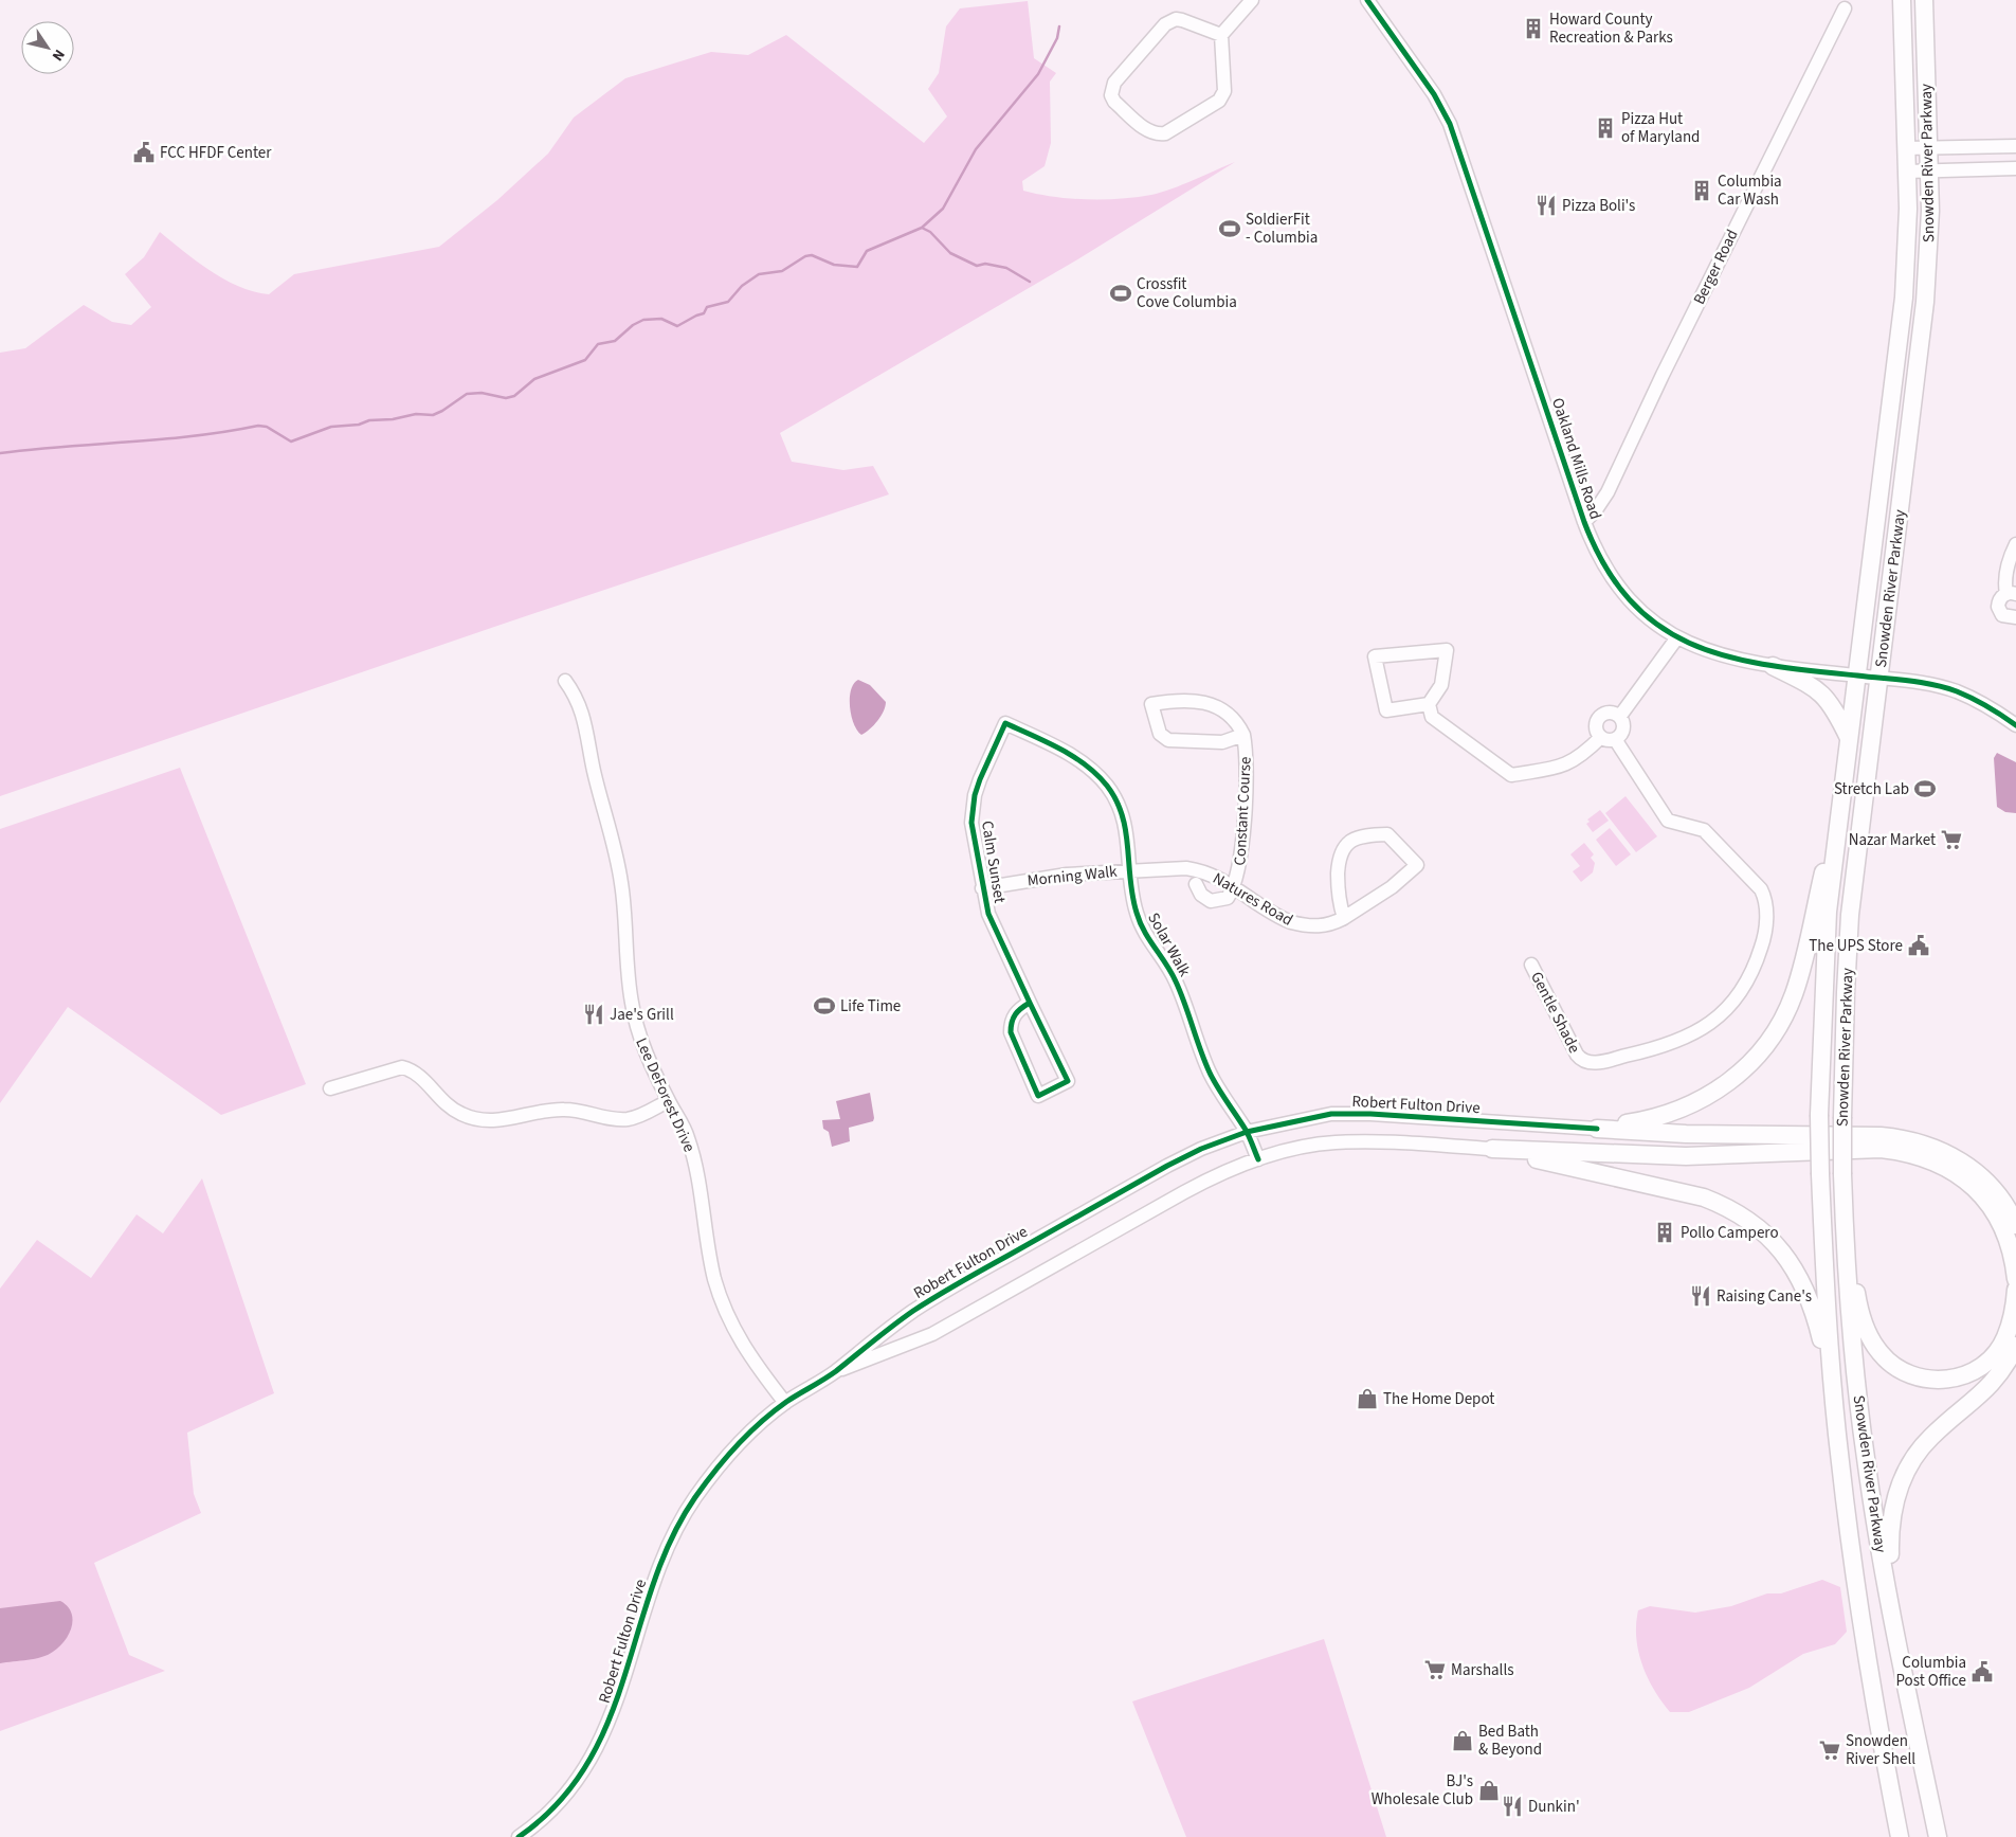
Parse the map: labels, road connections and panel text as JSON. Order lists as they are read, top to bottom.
{
  "streets": {
    "main road": ["Snowden River Parkway"],
    "street": [
      "Berger Road",
      "Oakland Mills Road",
      "Constant Course",
      "Calm Sunset",
      "Morning Walk",
      "Natures Road",
      "Solar Walk",
      "Gentle Shade",
      "Lee DeForest Drive",
      "Robert Fulton Drive"
    ]
  },
  "crossings": [
    ["Snowden River Parkway", "Oakland Mills Road"],
    ["Berger Road", "Oakland Mills Road"],
    ["Constant Course", "Natures Road"],
    ["Calm Sunset", "Morning Walk"],
    ["Calm Sunset", "Solar Walk"],
    ["Morning Walk", "Natures Road"],
    ["Morning Walk", "Solar Walk"],
    ["Natures Road", "Solar Walk"],
    ["Solar Walk", "Robert Fulton Drive"],
    ["Lee DeForest Drive", "Robert Fulton Drive"]
  ],
  "places": {
    "building": [
      "Howard County Recreation & Parks",
      "Pizza Hut of Maryland",
      "Columbia Car Wash",
      "Pollo Campero"
    ],
    "public building": ["FCC HFDF Center", "The UPS Store", "Columbia Post Office"],
    "restaurant": [
      "Pizza Boli's",
      "Jae's Grill",
      "Raising Cane's",
      "Dunkin'"
    ],
    "sports": [
      "SoldierFit - Columbia",
      "Crossfit Cove Columbia",
      "Stretch Lab",
      "Life Time"
    ],
    "supermarket": ["Nazar Market", "Marshalls", "Snowden River Shell"],
    "shop": ["The Home Depot", "Bed Bath & Beyond", "BJ's Wholesale Club"]
  },
  "north": "bottom right"
}
